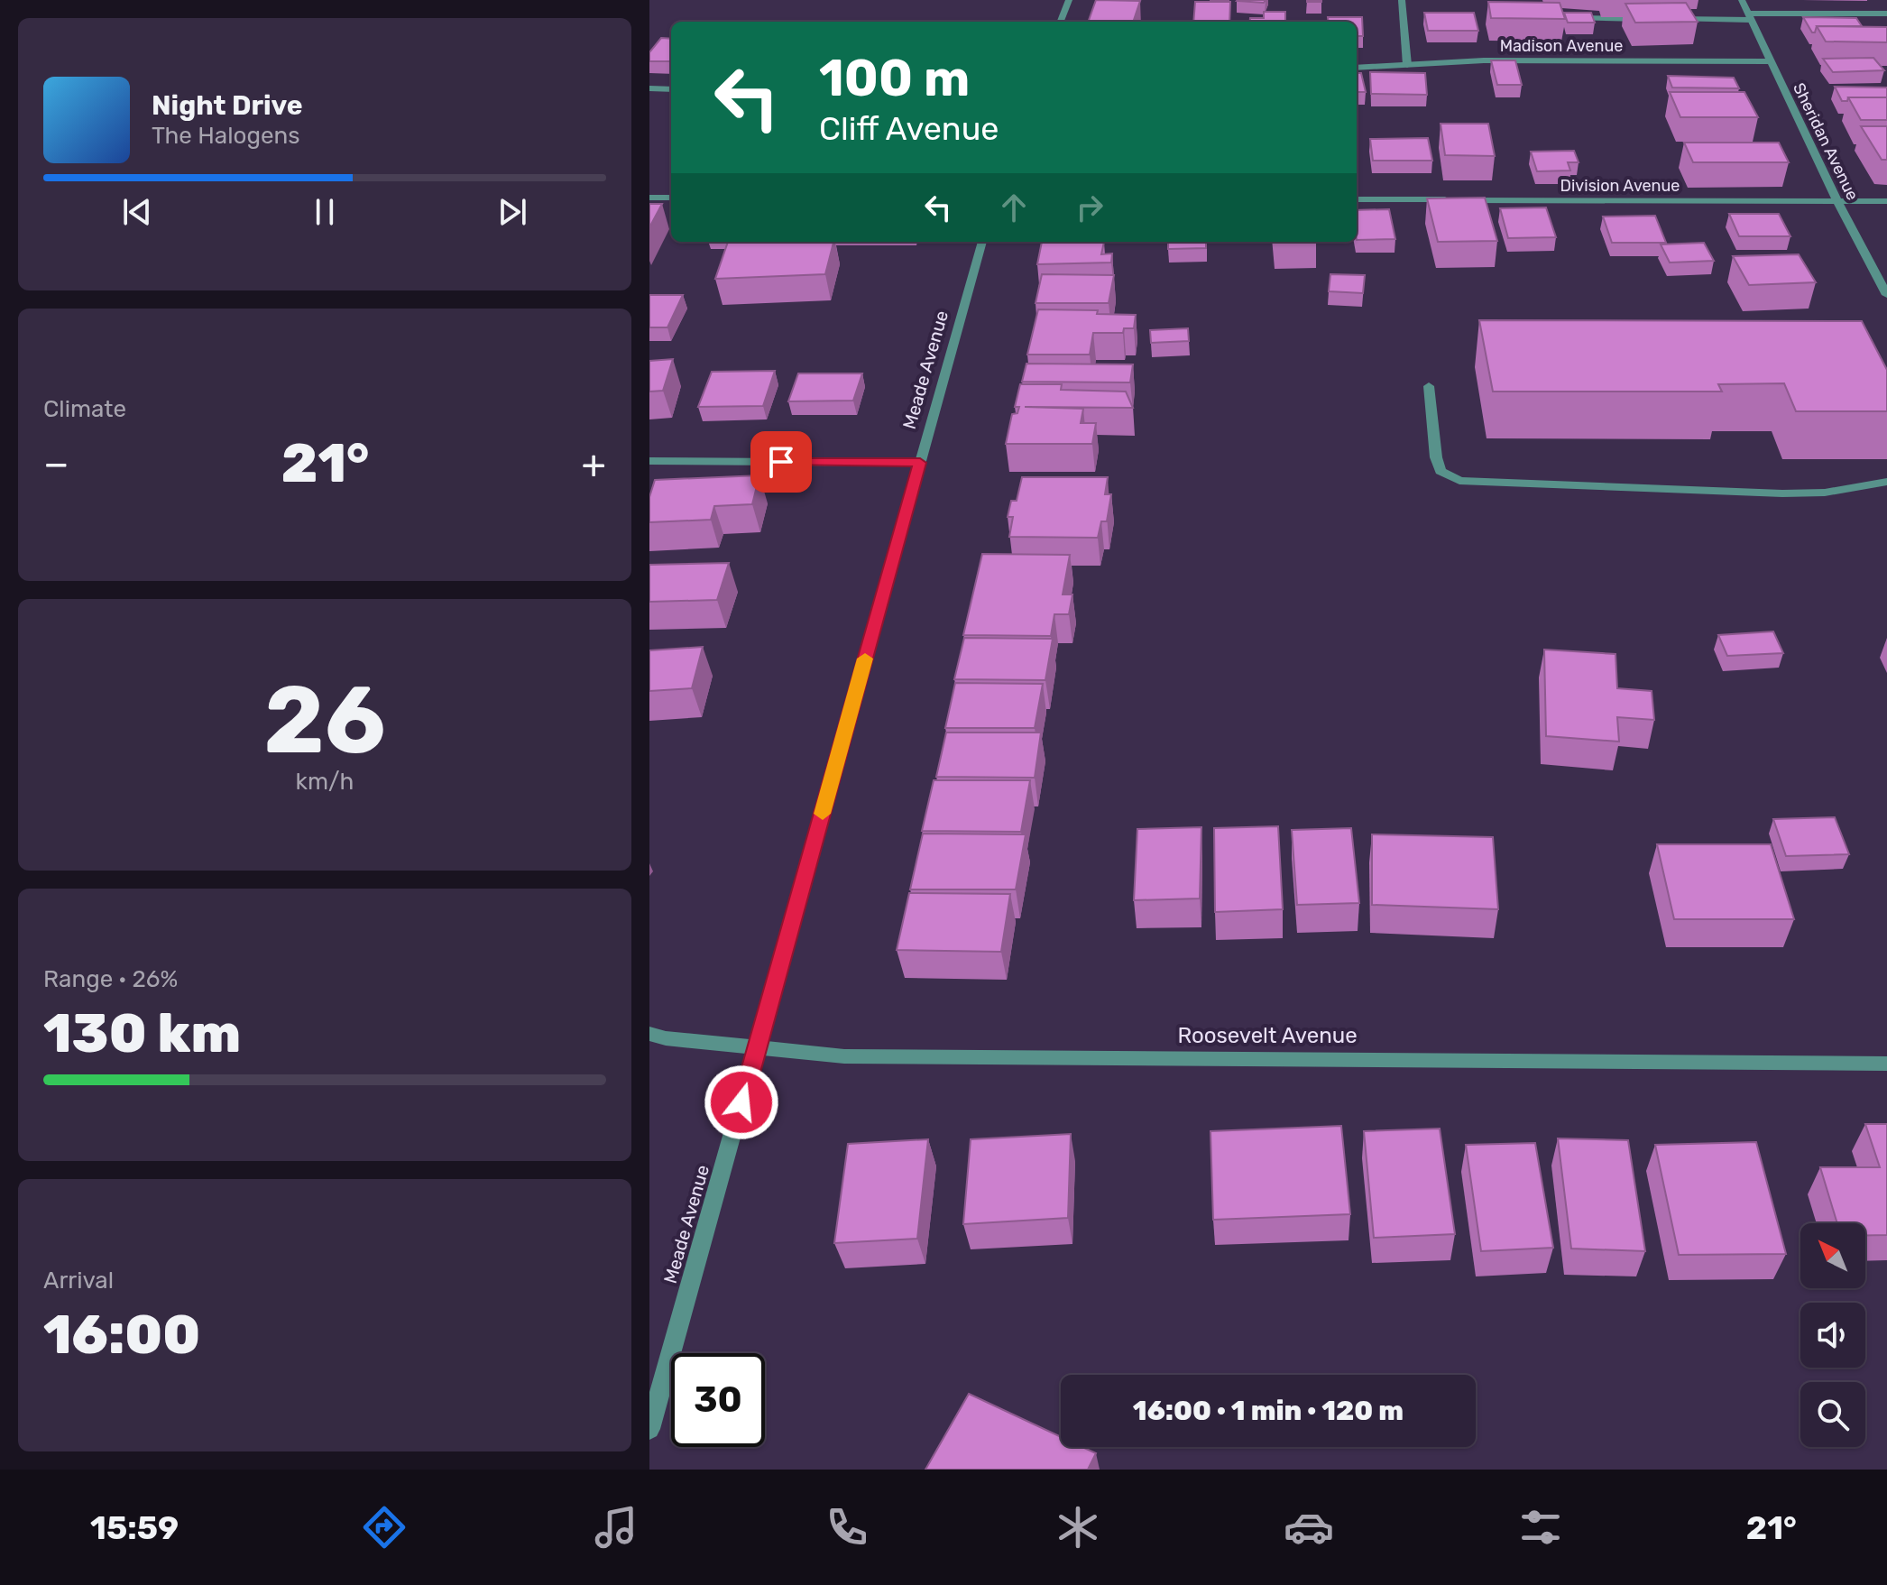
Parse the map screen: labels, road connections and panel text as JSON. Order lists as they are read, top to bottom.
{
  "streets": {
    "street": [
      "Madison Avenue",
      "Sheridan Avenue",
      "Division Avenue",
      "Meade Avenue",
      "Roosevelt Avenue"
    ]
  },
  "crossings": [
    ["Madison Avenue", "Sheridan Avenue"],
    ["Sheridan Avenue", "Division Avenue"],
    ["Meade Avenue", "Roosevelt Avenue"]
  ],
  "north": "top left",
  "page": {
    "turn": ["100 m", "Cliff Avenue"],
    "song": ["Night Drive", "The Halogens"],
    "tile": [
      "Climate",
      ["26", "km/h"],
      ["Range · 26%", "130 km"],
      ["Arrival", "16:00"]
    ],
    "heat": ["−", "21°", "+"],
    "limit": "30",
    "trip": "16:00 · 1 min · 120 m",
    "tabs": ["15:59", "21°"]
  }
}
